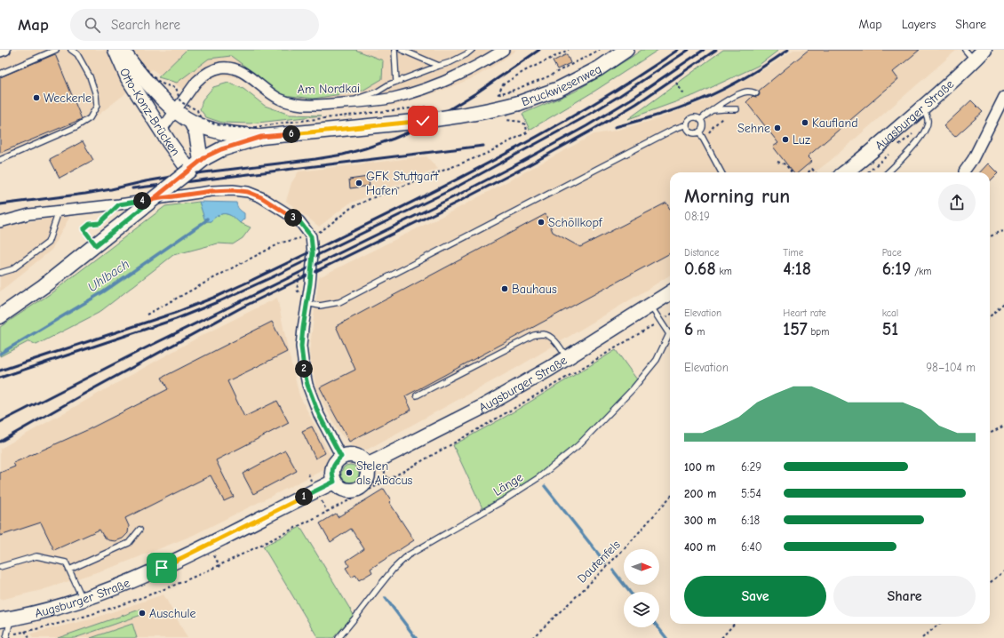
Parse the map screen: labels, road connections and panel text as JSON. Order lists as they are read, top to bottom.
{
  "streets": {
    "main road": ["Bruckwiesenweg", "Otto-Konz-Brücken", "Augsburger Straße"],
    "street": ["Am Nordkai"],
    "lane": ["Länge"],
    "path": ["Dautenfels"]
  },
  "crossings": [
    ["Bruckwiesenweg", "Otto-Konz-Brücken"],
    ["Am Nordkai", "Otto-Konz-Brücken"]
  ],
  "water": ["Uhlbach"],
  "places": [
    "Weckerle",
    "Kaufland",
    "Sehne",
    "Luz",
    "GFK Stuttgart Hafen",
    "Schöllkopf",
    "Bauhaus",
    "Stelen als Abacus",
    "Auschule"
  ],
  "north": "right",
  "page": {
    "header": "Map",
    "search": "Search here",
    "nav": ["Map", "Layers", "Share"],
    "pins": [
      "6",
      "4",
      "3",
      "2",
      "1"
    ],
    "heading": ["Morning run", "08:19"],
    "stats": [
      ["Distance", "0.68 km"],
      ["Time", "4:18"],
      ["Pace", "6:19 /km"],
      ["Elevation", "6 m"],
      ["Heart rate", "157 bpm"],
      ["kcal", "51"]
    ],
    "chart": ["Elevation", "98–104 m"],
    "list": [
      {
        "name": "100 m",
        "note": "6:29"
      },
      {
        "name": "200 m",
        "note": "5:54"
      },
      {
        "name": "300 m",
        "note": "6:18"
      },
      {
        "name": "400 m",
        "note": "6:40"
      }
    ],
    "buttons": ["Save", "Share"]
  }
}
